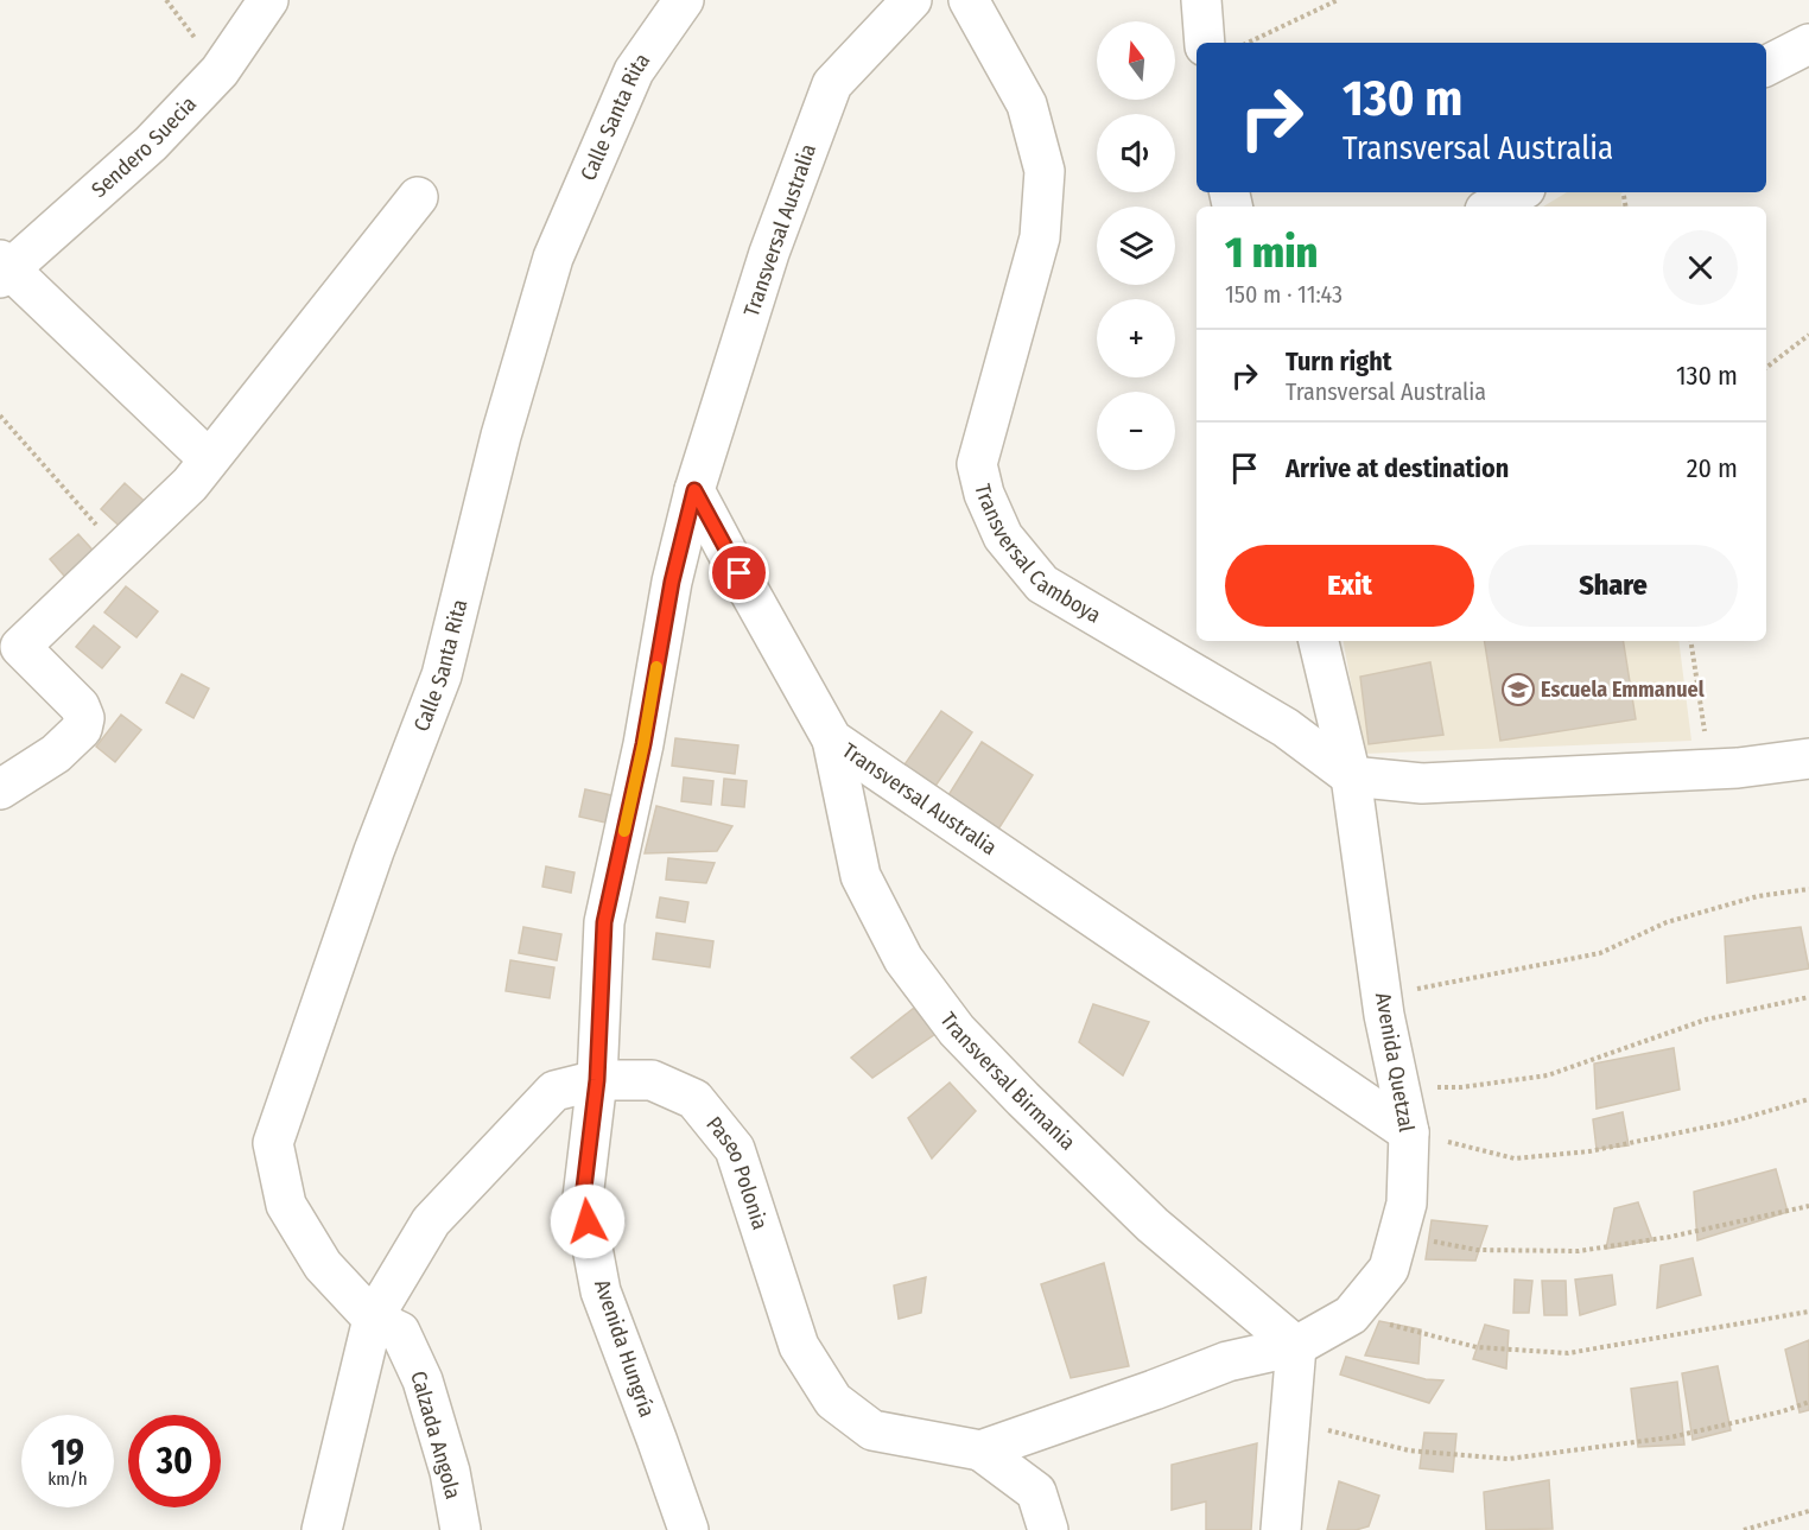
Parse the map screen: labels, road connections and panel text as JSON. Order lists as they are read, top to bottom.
{
  "streets": {
    "street": [
      "Calle Santa Rita",
      "Sendero Suecia",
      "Transversal Australia",
      "Transversal Camboya",
      "Avenida Quetzal",
      "Transversal Birmania",
      "Paseo Polonia",
      "Avenida Hungría",
      "Calzada Angola"
    ]
  },
  "crossings": [
    ["Calle Santa Rita", "Paseo Polonia"],
    ["Calle Santa Rita", "Calzada Angola"],
    ["Transversal Australia", "Avenida Quetzal"],
    ["Transversal Australia", "Transversal Birmania"],
    ["Transversal Australia", "Avenida Hungría"],
    ["Transversal Camboya", "Avenida Quetzal"],
    ["Avenida Quetzal", "Transversal Birmania"],
    ["Avenida Quetzal", "Paseo Polonia"],
    ["Transversal Birmania", "Paseo Polonia"],
    ["Paseo Polonia", "Avenida Hungría"],
    ["Paseo Polonia", "Calzada Angola"]
  ],
  "places": {
    "school or university": ["Escuela Emmanuel"]
  },
  "north": "top",
  "page": {
    "map_buttons": ["+", "−"],
    "turn": ["130 m", "Transversal Australia"],
    "heading": ["1 min", "150 m · 11:43"],
    "list": [
      {
        "name": "Turn right",
        "note": "Transversal Australia",
        "value": "130 m"
      },
      {
        "name": "Arrive at destination",
        "value": "20 m"
      }
    ],
    "buttons": ["Exit", "Share"],
    "speed": "19 km/h",
    "limit": "30"
  }
}
